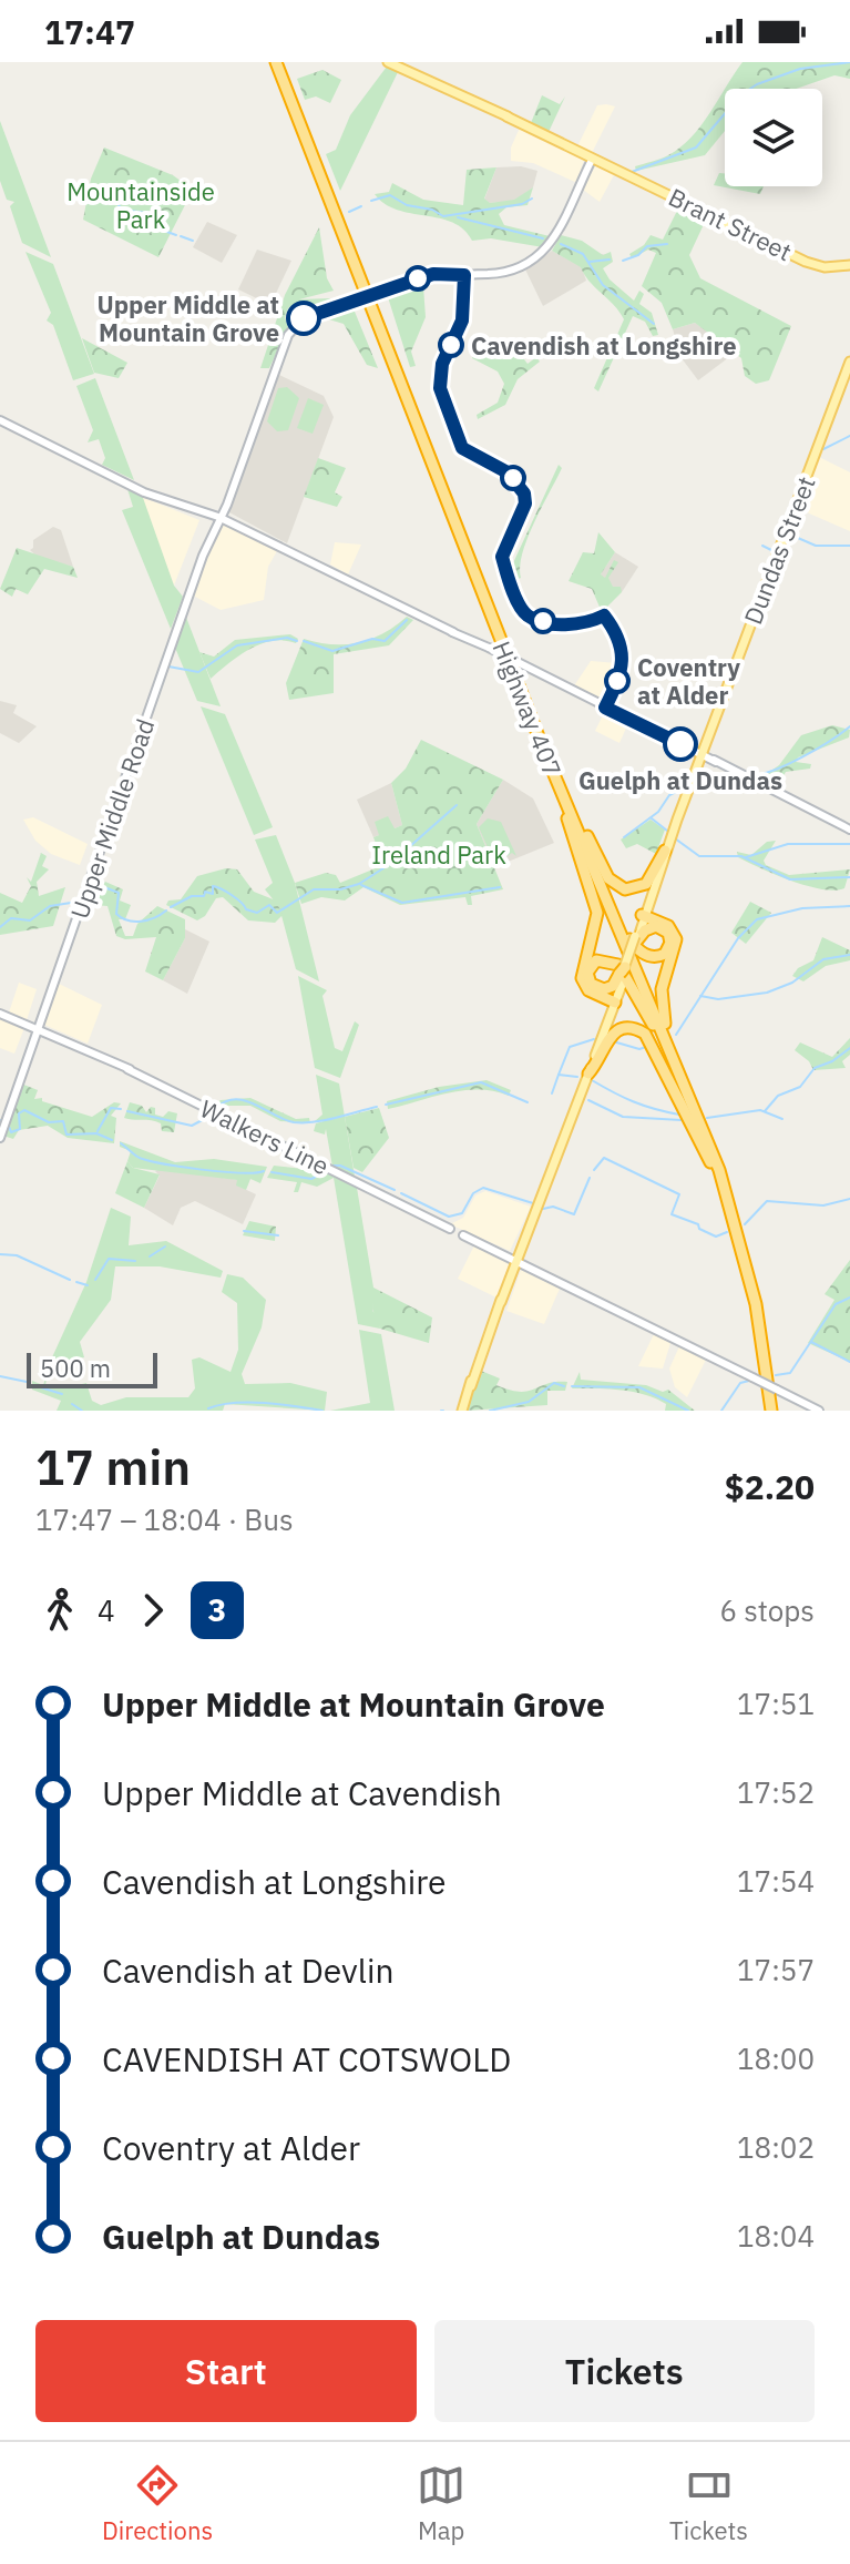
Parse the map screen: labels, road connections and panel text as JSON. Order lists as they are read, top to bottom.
{
  "streets": {
    "highway": ["Highway 407"],
    "main road": [
      "Brant Street",
      "Dundas Street",
      "Upper Middle Road",
      "Walkers Line"
    ]
  },
  "parks": ["Mountainside Park", "Ireland Park"],
  "places": [
    "Upper Middle at Mountain Grove",
    "Cavendish at Longshire",
    "Coventry at Alder",
    "Guelph at Dundas"
  ],
  "lines": ["bus line 3"],
  "scale_bar": "500 m",
  "page": {
    "status": "17:47",
    "scale": "500 m",
    "heading": ["17 min", "17:47 – 18:04 · Bus", "$2.20"],
    "legs": ["4", "3", "6 stops"],
    "list": [
      {
        "name": "Upper Middle at Mountain Grove",
        "value": "17:51"
      },
      {
        "name": "Upper Middle at Cavendish",
        "value": "17:52"
      },
      {
        "name": "Cavendish at Longshire",
        "value": "17:54"
      },
      {
        "name": "Cavendish at Devlin",
        "value": "17:57"
      },
      {
        "name": "CAVENDISH AT COTSWOLD",
        "value": "18:00"
      },
      {
        "name": "Coventry at Alder",
        "value": "18:02"
      },
      {
        "name": "Guelph at Dundas",
        "value": "18:04"
      }
    ],
    "buttons": ["Start", "Tickets"],
    "tabs": ["Directions", "Map", "Tickets"]
  }
}
